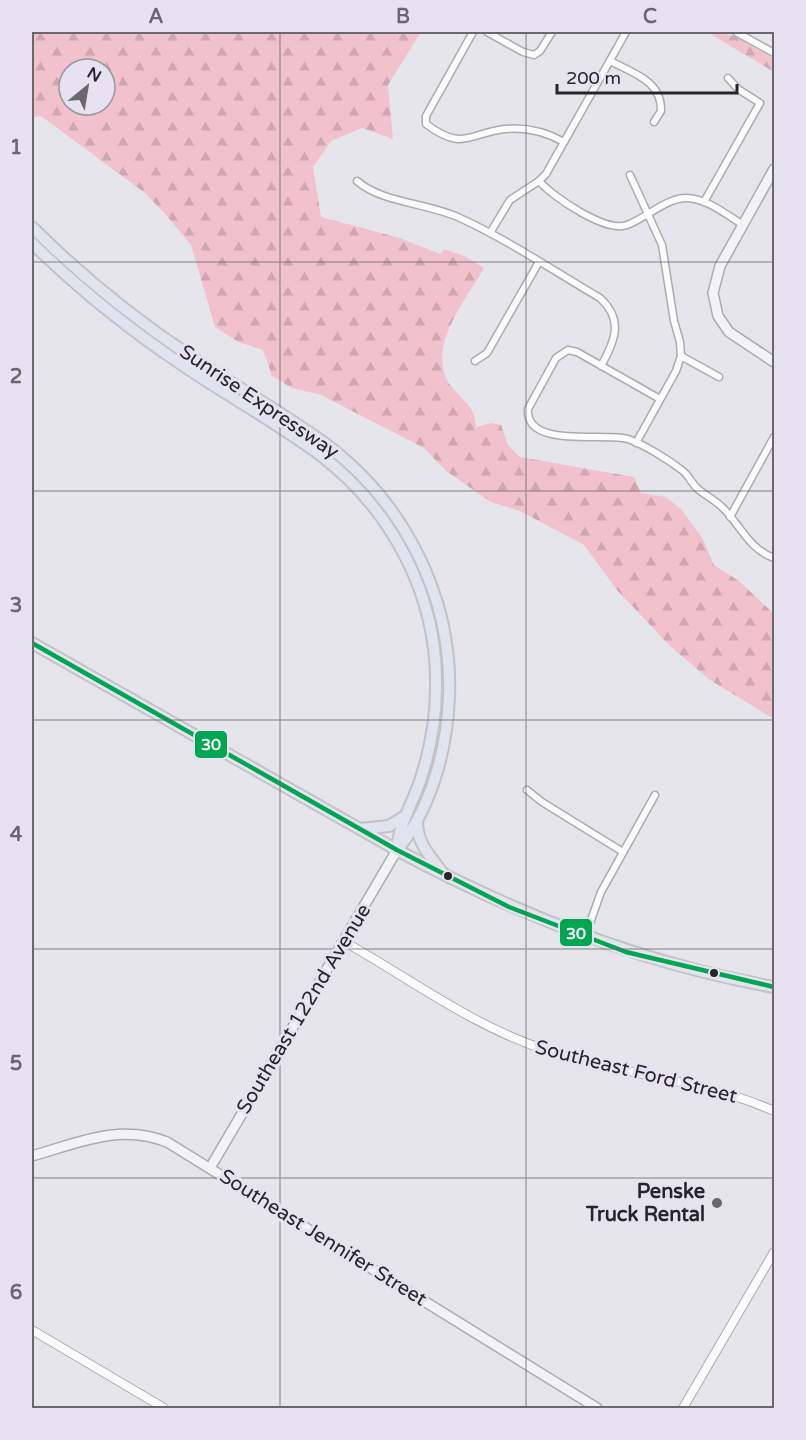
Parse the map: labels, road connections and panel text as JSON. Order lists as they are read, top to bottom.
{
  "streets": {
    "highway": ["Sunrise Expressway"],
    "main road": ["Southeast 122nd Avenue", "Southeast Jennifer Street"],
    "street": ["Southeast Ford Street"]
  },
  "crossings": [
    ["Sunrise Expressway", "Southeast 122nd Avenue"],
    ["Southeast 122nd Avenue", "Southeast Ford Street"],
    ["Southeast 122nd Avenue", "Southeast Jennifer Street"]
  ],
  "places": ["Penske Truck Rental"],
  "lines": ["transit line 30"],
  "scale_bar": "200 m",
  "north": "top right",
  "grid": {
    "columns": ["A", "B", "C"],
    "rows": [
      "1",
      "2",
      "3",
      "4",
      "5",
      "6"
    ]
  }
}
